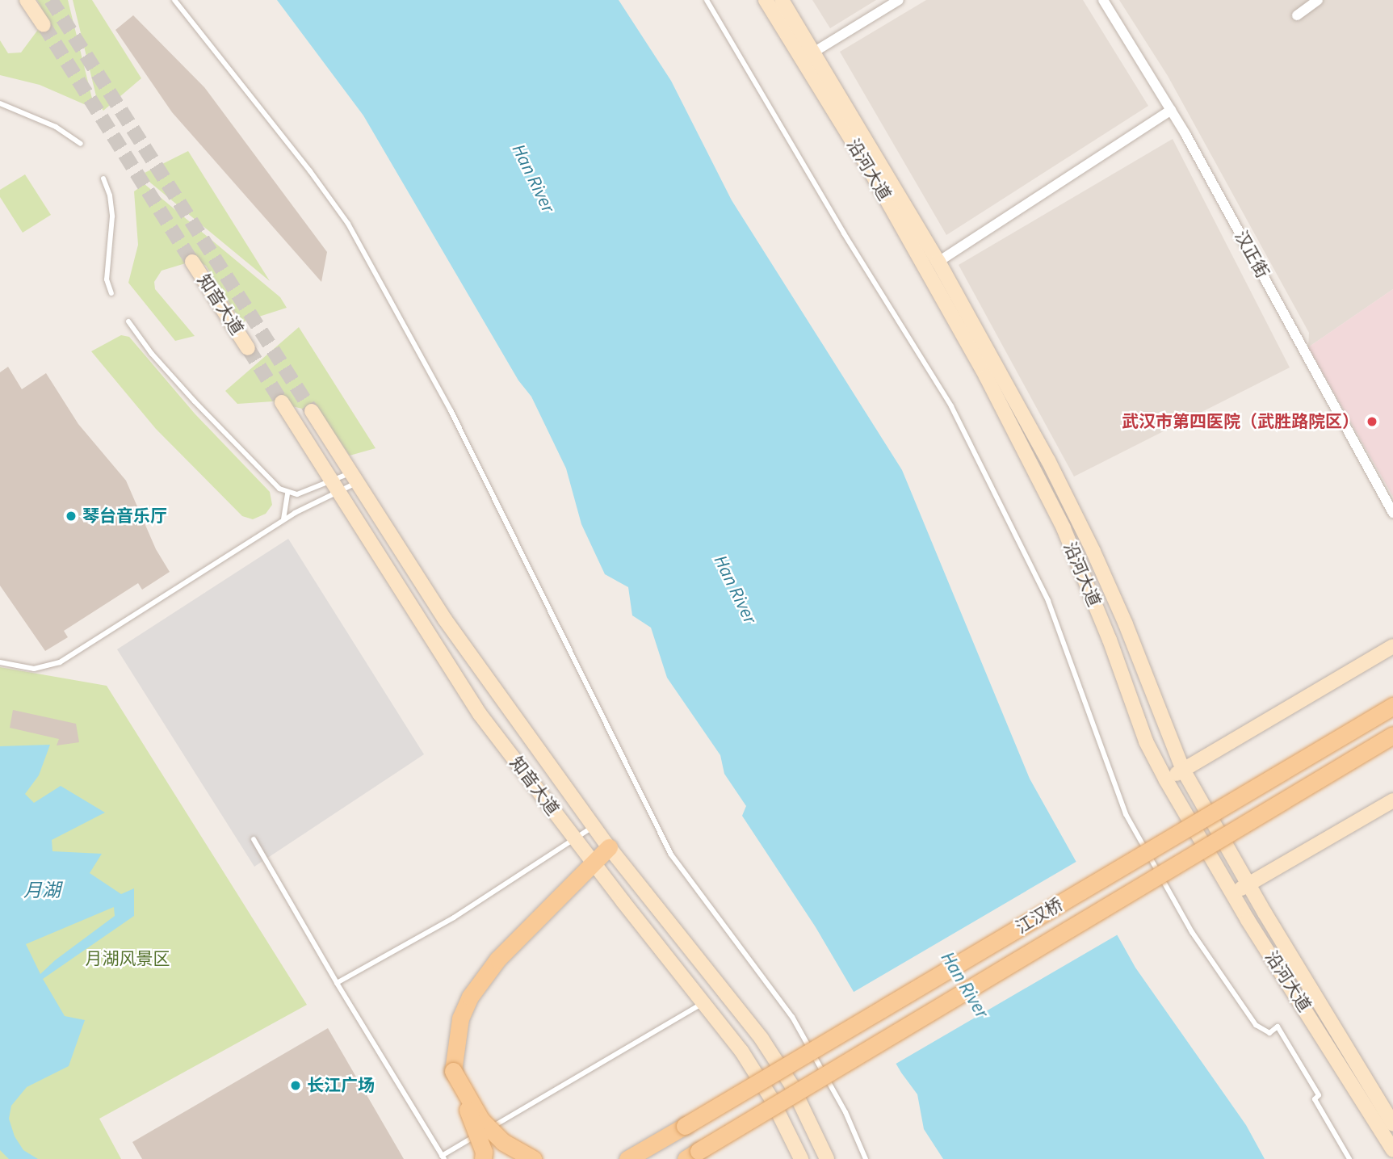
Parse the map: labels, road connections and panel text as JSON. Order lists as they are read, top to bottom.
{
  "streets": {
    "main road": ["沿河大道", "知音大道", "江汉桥"],
    "street": ["汉正街"]
  },
  "water": ["Han River", "月湖"],
  "parks": ["月湖风景区"],
  "places": ["武汉市第四医院（武胜路院区）", "琴台音乐厅", "长江广场"]
}
